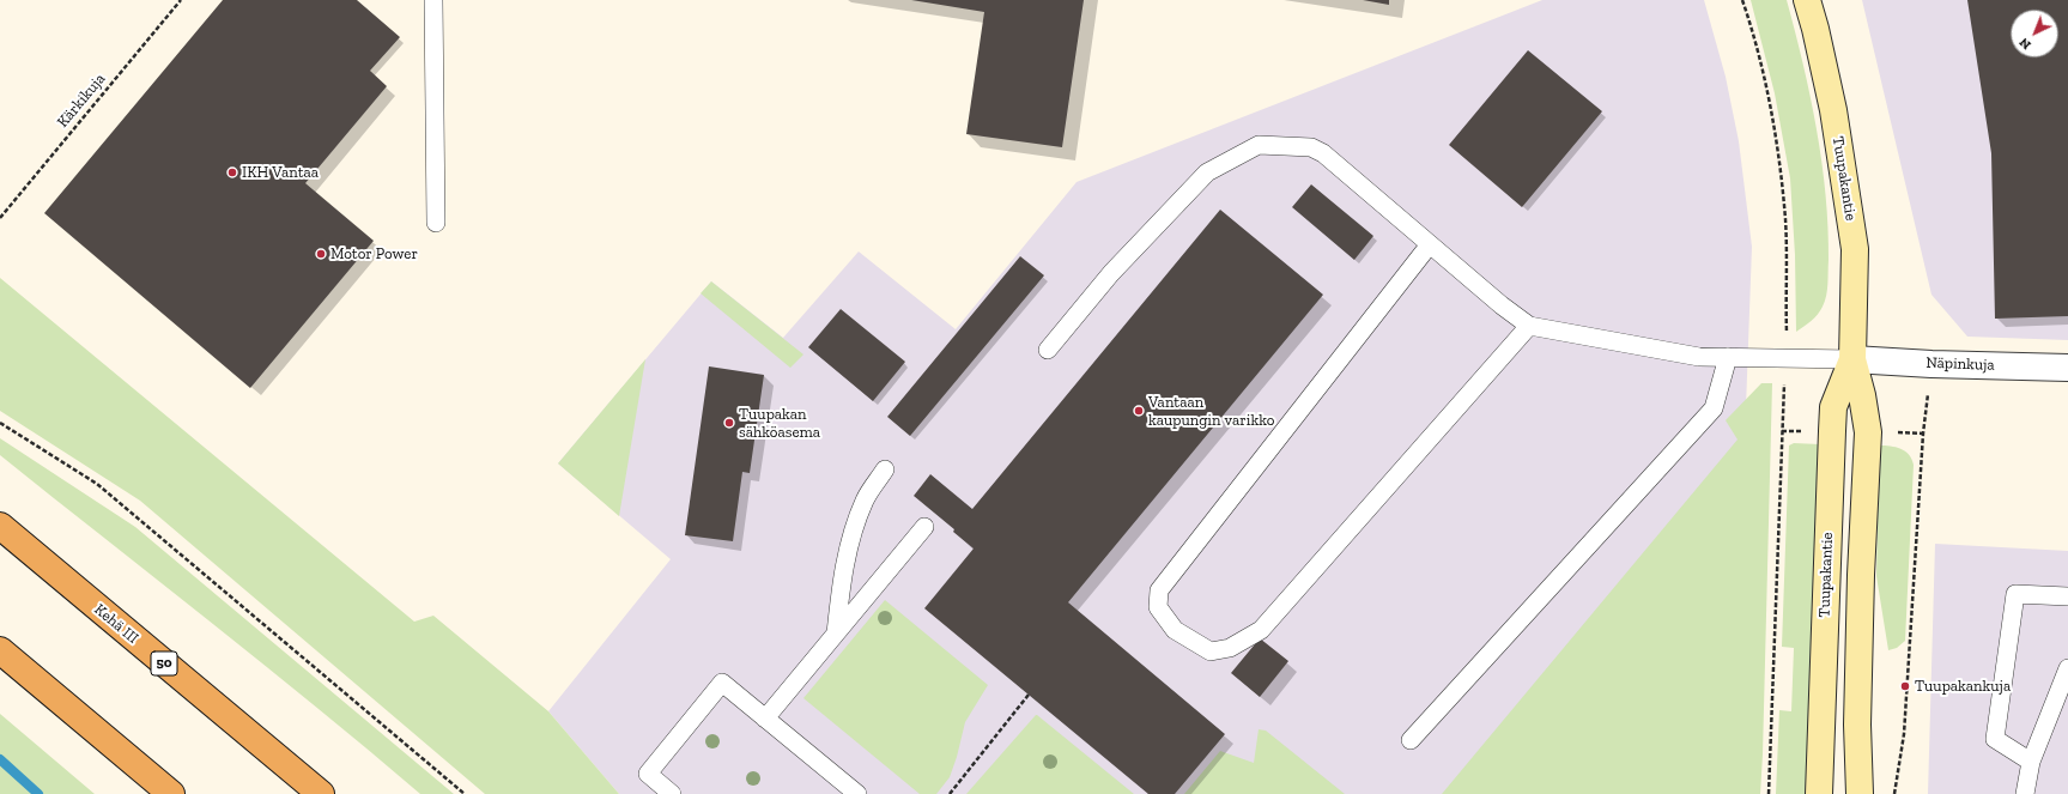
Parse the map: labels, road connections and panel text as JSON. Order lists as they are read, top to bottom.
{
  "streets": {
    "highway": ["Kehä III", "50"],
    "main road": ["Tuupakantie"],
    "street": ["Näpinkuja"],
    "path": ["Kärkikuja"]
  },
  "crossings": [
    ["Tuupakantie", "Näpinkuja"]
  ],
  "places": [
    "IKH Vantaa",
    "Motor Power",
    "Vantaan kaupungin varikko",
    "Tuupakan sähköasema",
    "Tuupakankuja"
  ],
  "north": "bottom left"
}
